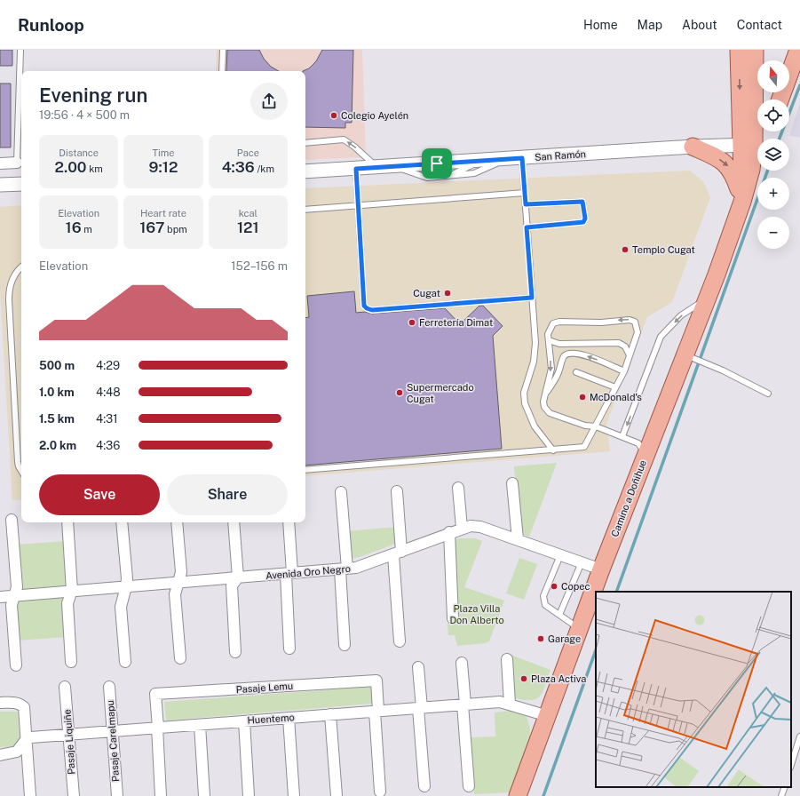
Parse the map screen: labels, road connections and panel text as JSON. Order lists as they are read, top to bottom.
{
  "streets": {
    "main road": ["Camino a Doñihue"],
    "street": [
      "San Ramón",
      "Avenida Oro Negro",
      "Pasaje Lemu",
      "Huentemo",
      "Pasaje Carelmapu",
      "Pasaje Liquiñe"
    ]
  },
  "crossings": [
    ["San Ramón", "Camino a Doñihue"],
    ["Camino a Doñihue", "Avenida Oro Negro"],
    ["Camino a Doñihue", "Huentemo"],
    ["Pasaje Lemu", "Huentemo"],
    ["Huentemo", "Pasaje Carelmapu"],
    ["Huentemo", "Pasaje Liquiñe"]
  ],
  "parks": ["Plaza Villa Don Alberto"],
  "places": [
    "Colegio Ayelén",
    "Templo Cugat",
    "Cugat",
    "Ferretería Dimat",
    "Supermercado Cugat",
    "McDonald's",
    "Copec",
    "Garage",
    "Plaza Activa"
  ],
  "north": "top",
  "page": {
    "header": "Runloop",
    "nav": [
      "Home",
      "Map",
      "About",
      "Contact"
    ],
    "map_buttons": ["+", "−"],
    "heading": ["Evening run", "19:56 · 4 × 500 m"],
    "stats": [
      ["Distance", "2.00 km"],
      ["Time", "9:12"],
      ["Pace", "4:36 /km"],
      ["Elevation", "16 m"],
      ["Heart rate", "167 bpm"],
      ["kcal", "121"]
    ],
    "chart": ["Elevation", "152–156 m"],
    "list": [
      {
        "name": "500 m",
        "note": "4:29"
      },
      {
        "name": "1.0 km",
        "note": "4:48"
      },
      {
        "name": "1.5 km",
        "note": "4:31"
      },
      {
        "name": "2.0 km",
        "note": "4:36"
      }
    ],
    "buttons": ["Save", "Share"]
  }
}
